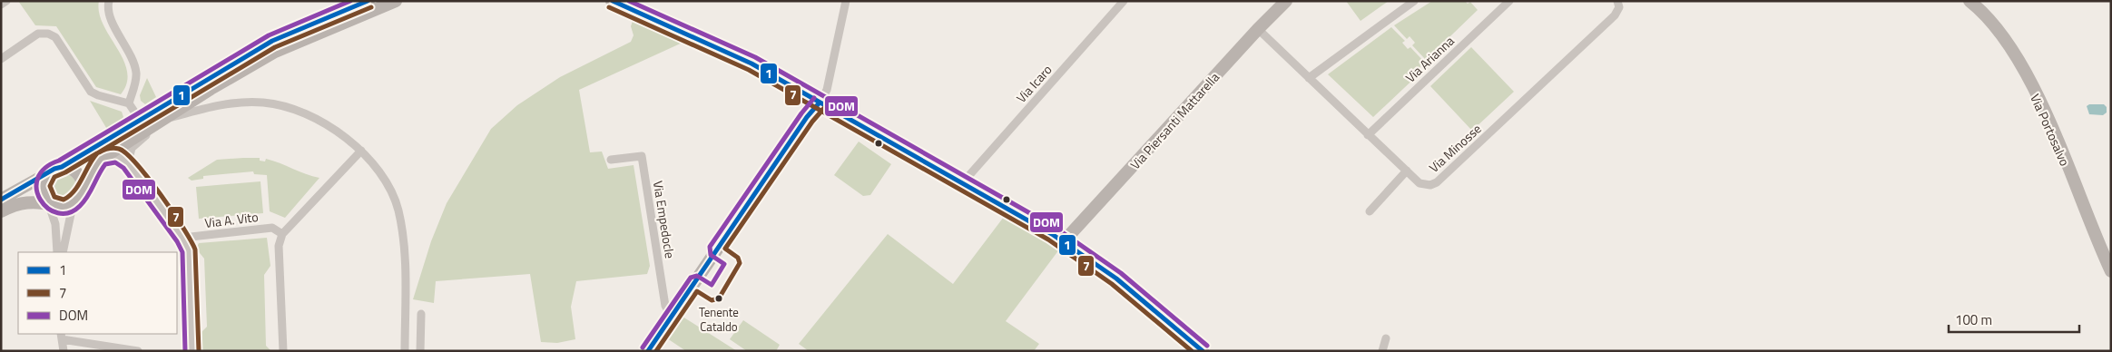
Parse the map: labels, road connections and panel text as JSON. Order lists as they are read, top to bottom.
{
  "streets": {
    "main road": ["Via Piersanti Mattarella", "Via Portosalvo"],
    "street": [
      "Via Arianna",
      "Via Icaro",
      "Via Minosse",
      "Via A. Vito",
      "Via Empedocle"
    ]
  },
  "crossings": [
    ["Via Arianna", "Via Minosse"],
    ["Via Piersanti Mattarella", "Via Minosse"]
  ],
  "places": ["Tenente Cataldo"],
  "lines": ["transit line 1", "transit line DOM", "transit line 7"],
  "legend": ["1", "7", "DOM"],
  "scale_bar": "100 m"
}
